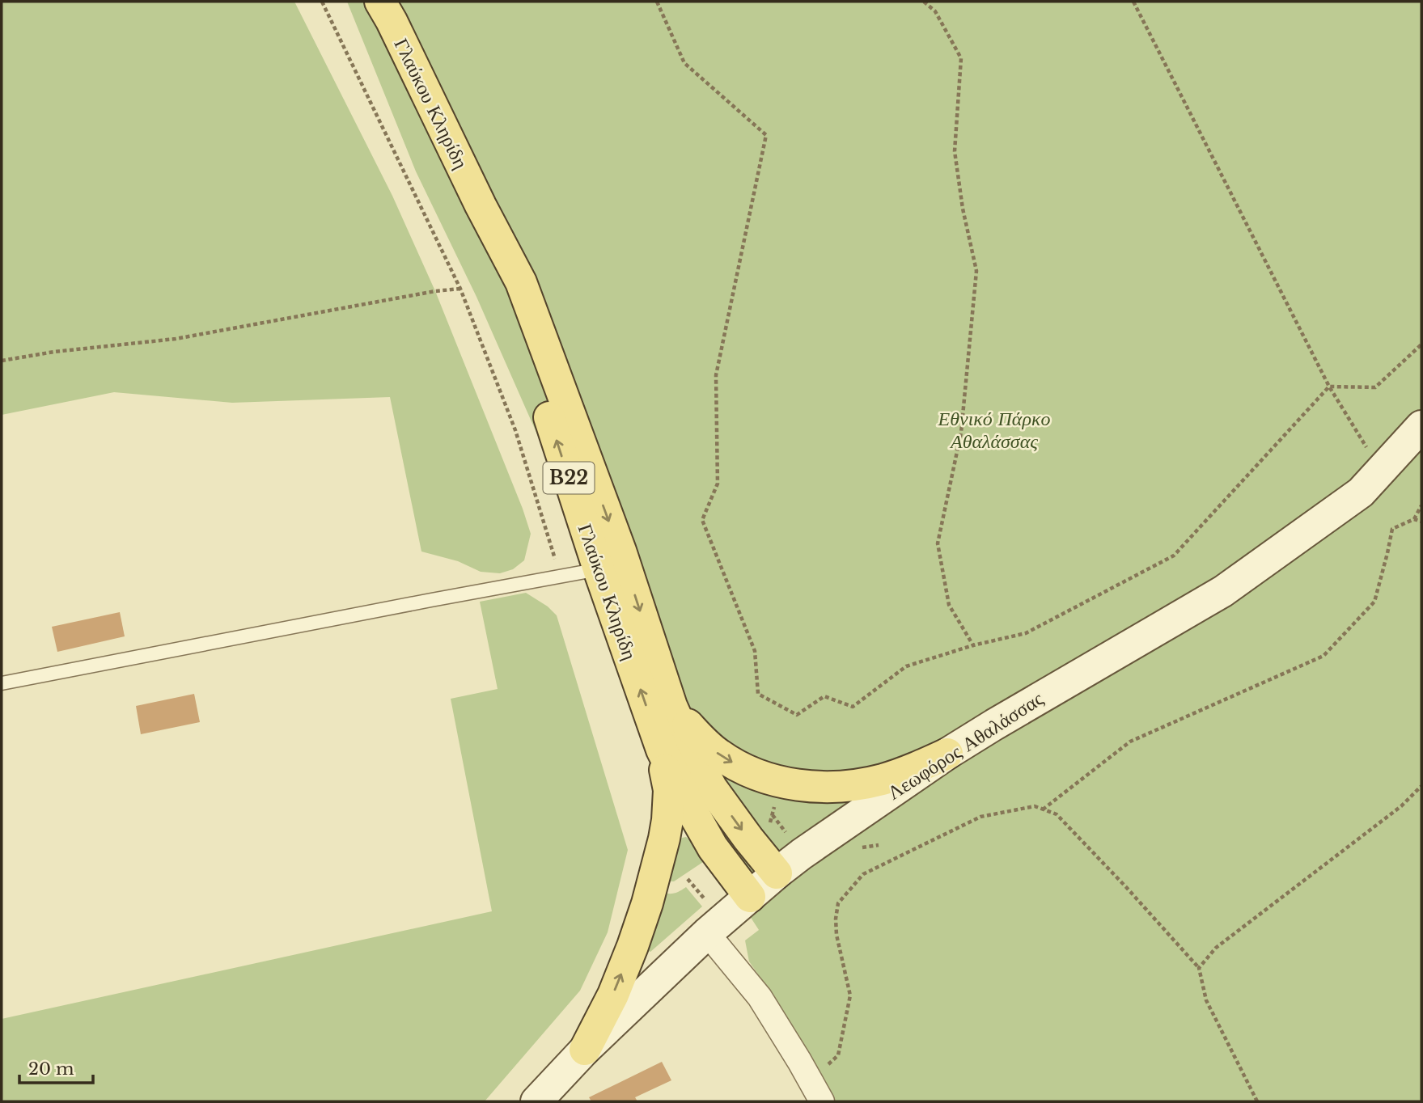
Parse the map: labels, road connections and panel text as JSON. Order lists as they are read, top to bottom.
{
  "streets": {
    "main road": ["Γλαύκου Κληρίδη", "B22", "Λεωφόρος Αθαλάσσας"]
  },
  "crossings": [
    ["Γλαύκου Κληρίδη", "Λεωφόρος Αθαλάσσας"]
  ],
  "parks": ["Εθνικό Πάρκο Αθαλάσσας"],
  "scale_bar": "20 m"
}
